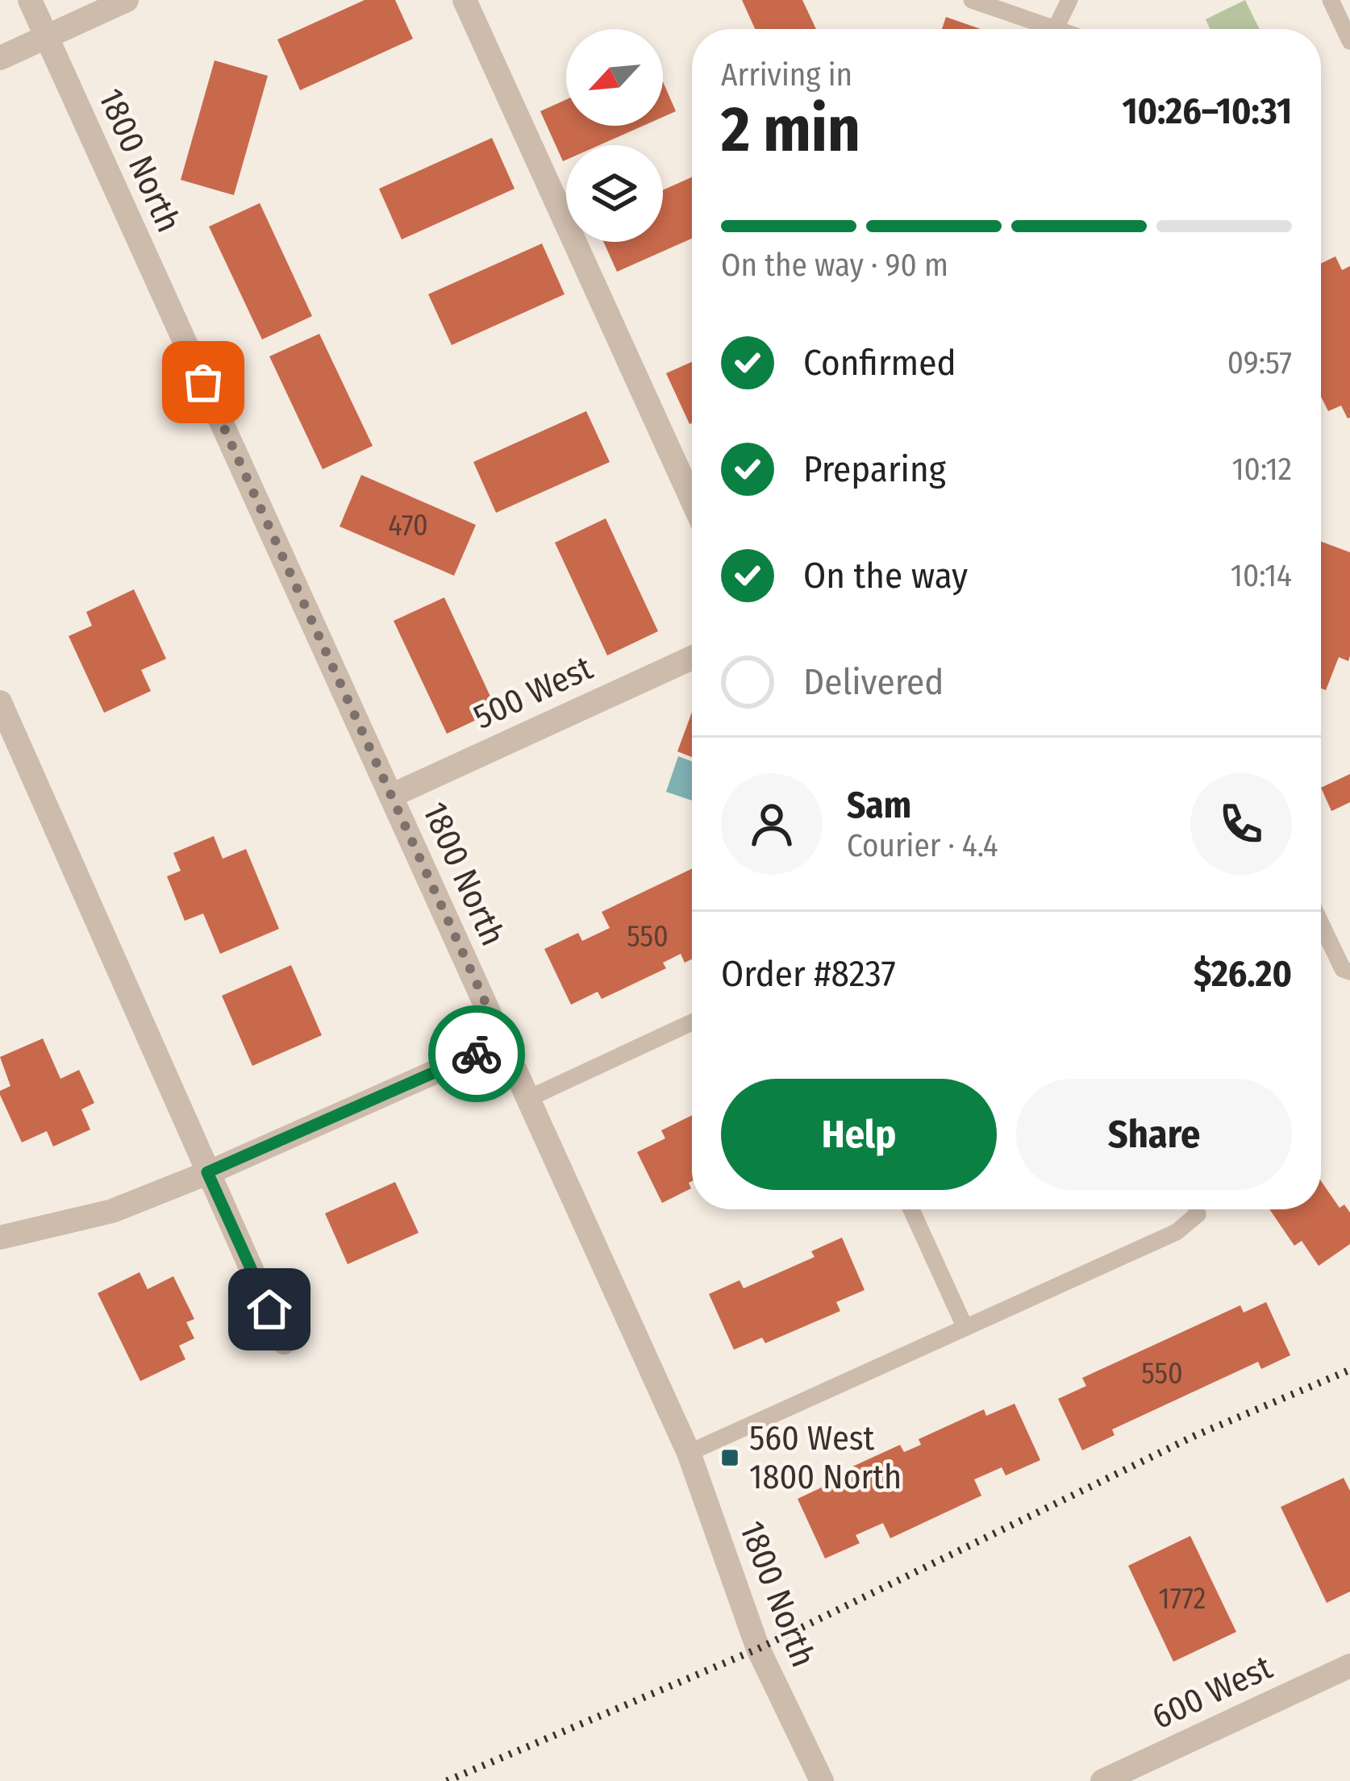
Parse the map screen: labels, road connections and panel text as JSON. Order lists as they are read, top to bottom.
{
  "streets": {
    "street": ["1800 North", "500 West", "600 West"]
  },
  "crossings": [
    ["1800 North", "500 West"]
  ],
  "places": {
    "transit": ["560 West 1800 North"]
  },
  "house_numbers": [
    "470",
    "550",
    "550",
    "1772"
  ],
  "north": "bottom left",
  "page": {
    "heading": ["2 min", "Arriving in", "10:26–10:31"],
    "panel": [
      "Sam",
      "Courier · 4.4",
      "Order #8237",
      "$26.20"
    ],
    "bar": "On the way · 90 m",
    "list": [
      ["Confirmed", "09:57"],
      ["Preparing", "10:12"],
      ["On the way", "10:14"],
      "Delivered"
    ],
    "buttons": ["Help", "Share"]
  }
}
